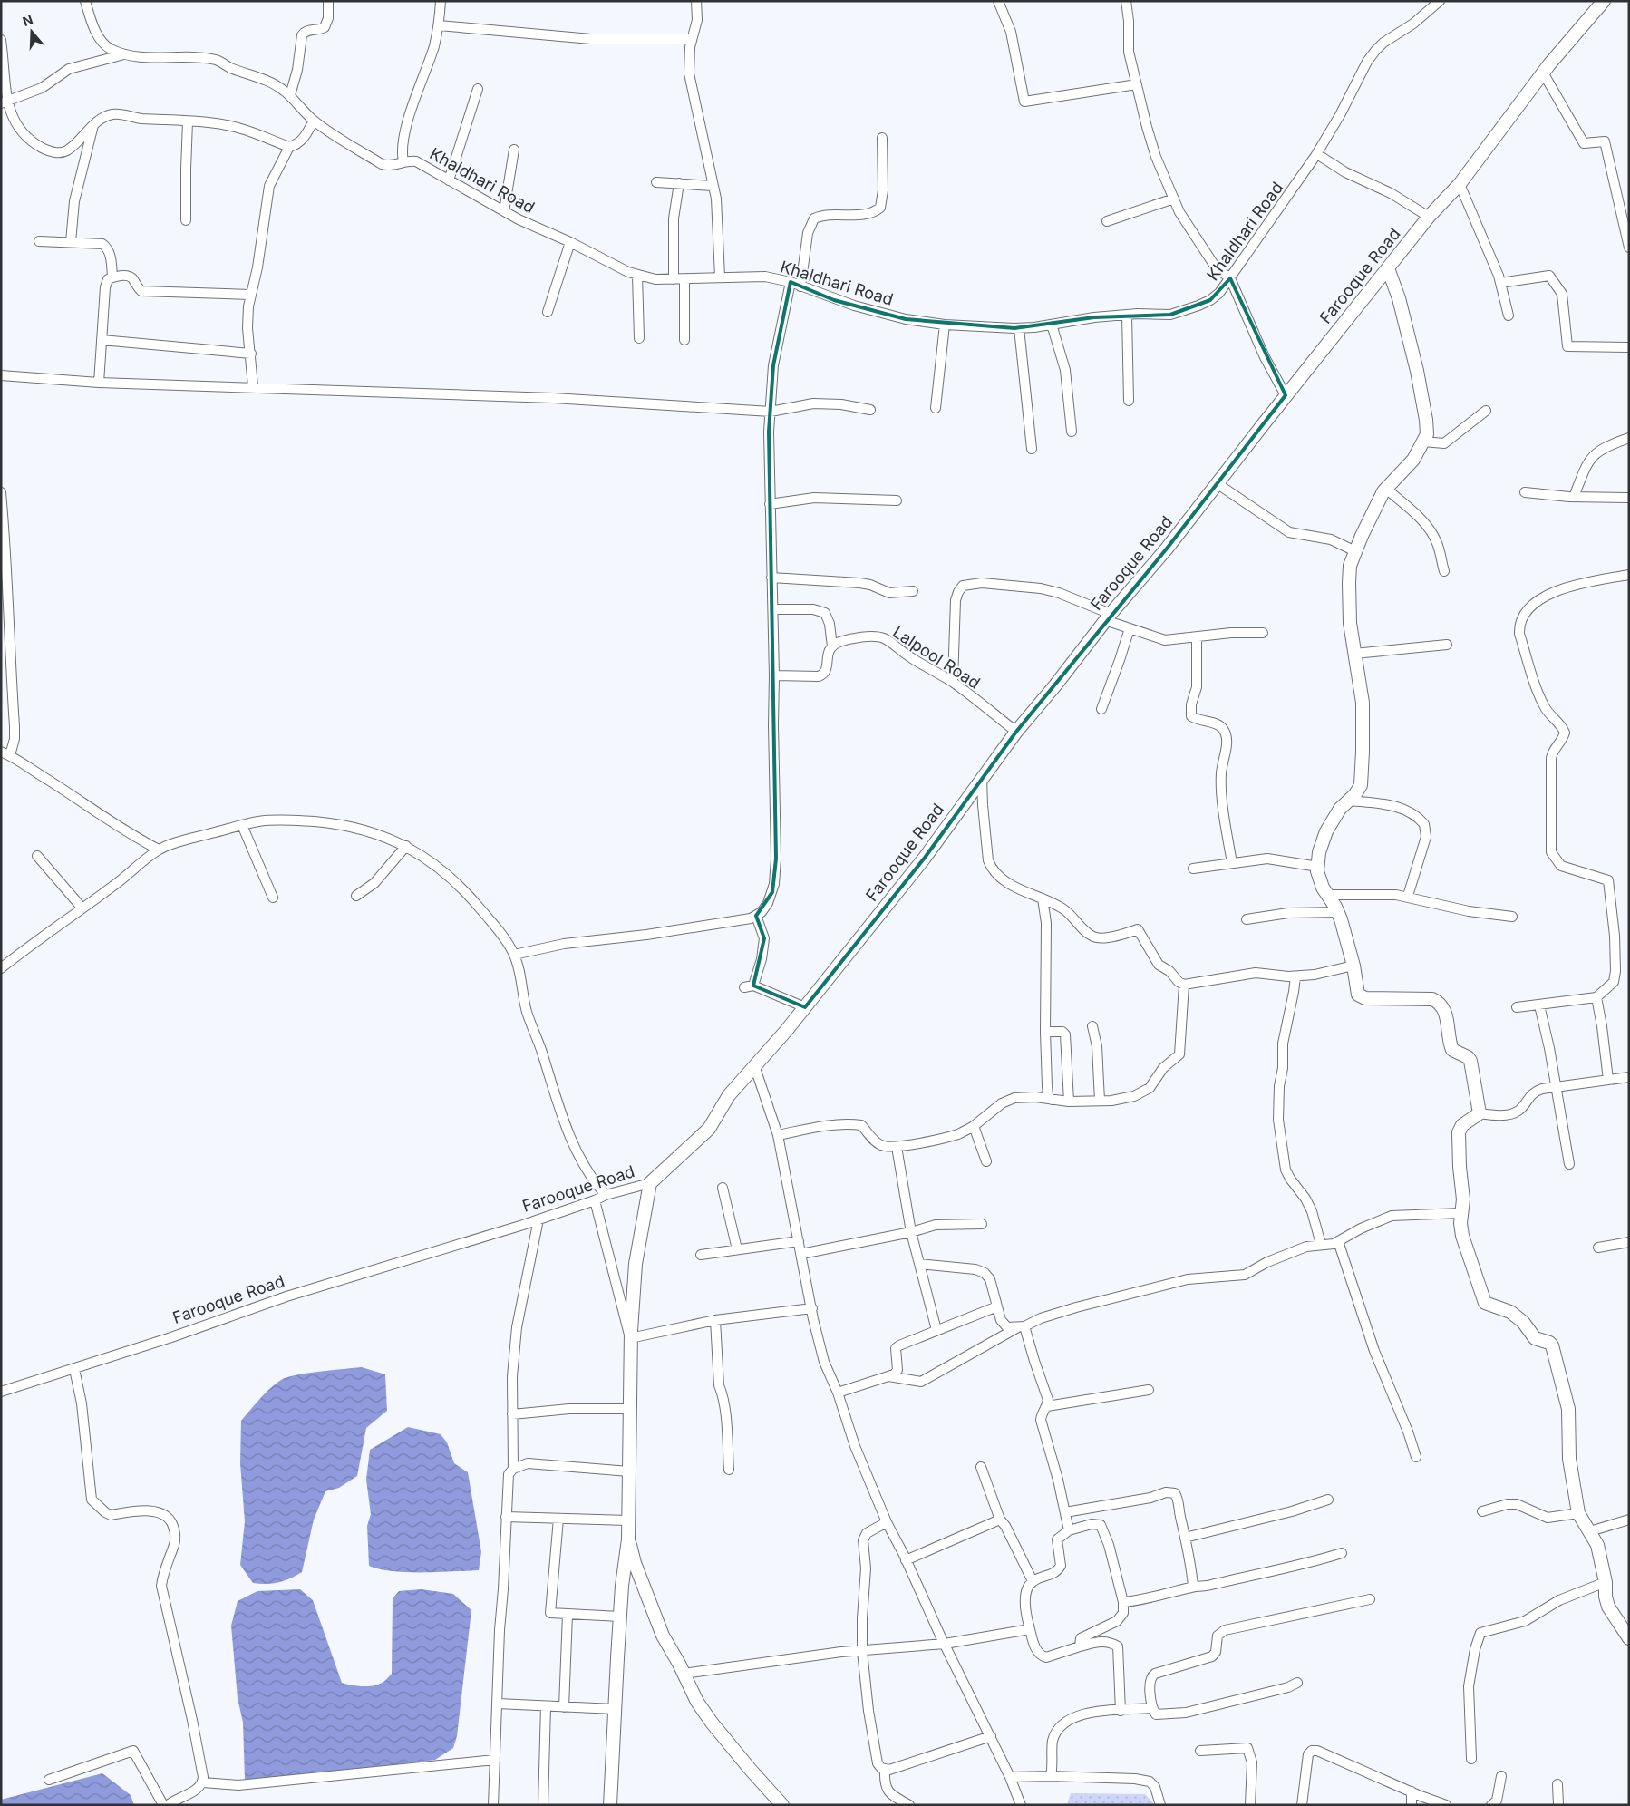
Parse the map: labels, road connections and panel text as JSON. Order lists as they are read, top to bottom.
{
  "streets": {
    "main road": ["Farooque Road"],
    "street": ["Khaldhari Road", "Lalpool Road"]
  },
  "crossings": [
    ["Farooque Road", "Lalpool Road"]
  ],
  "north": "top"
}
